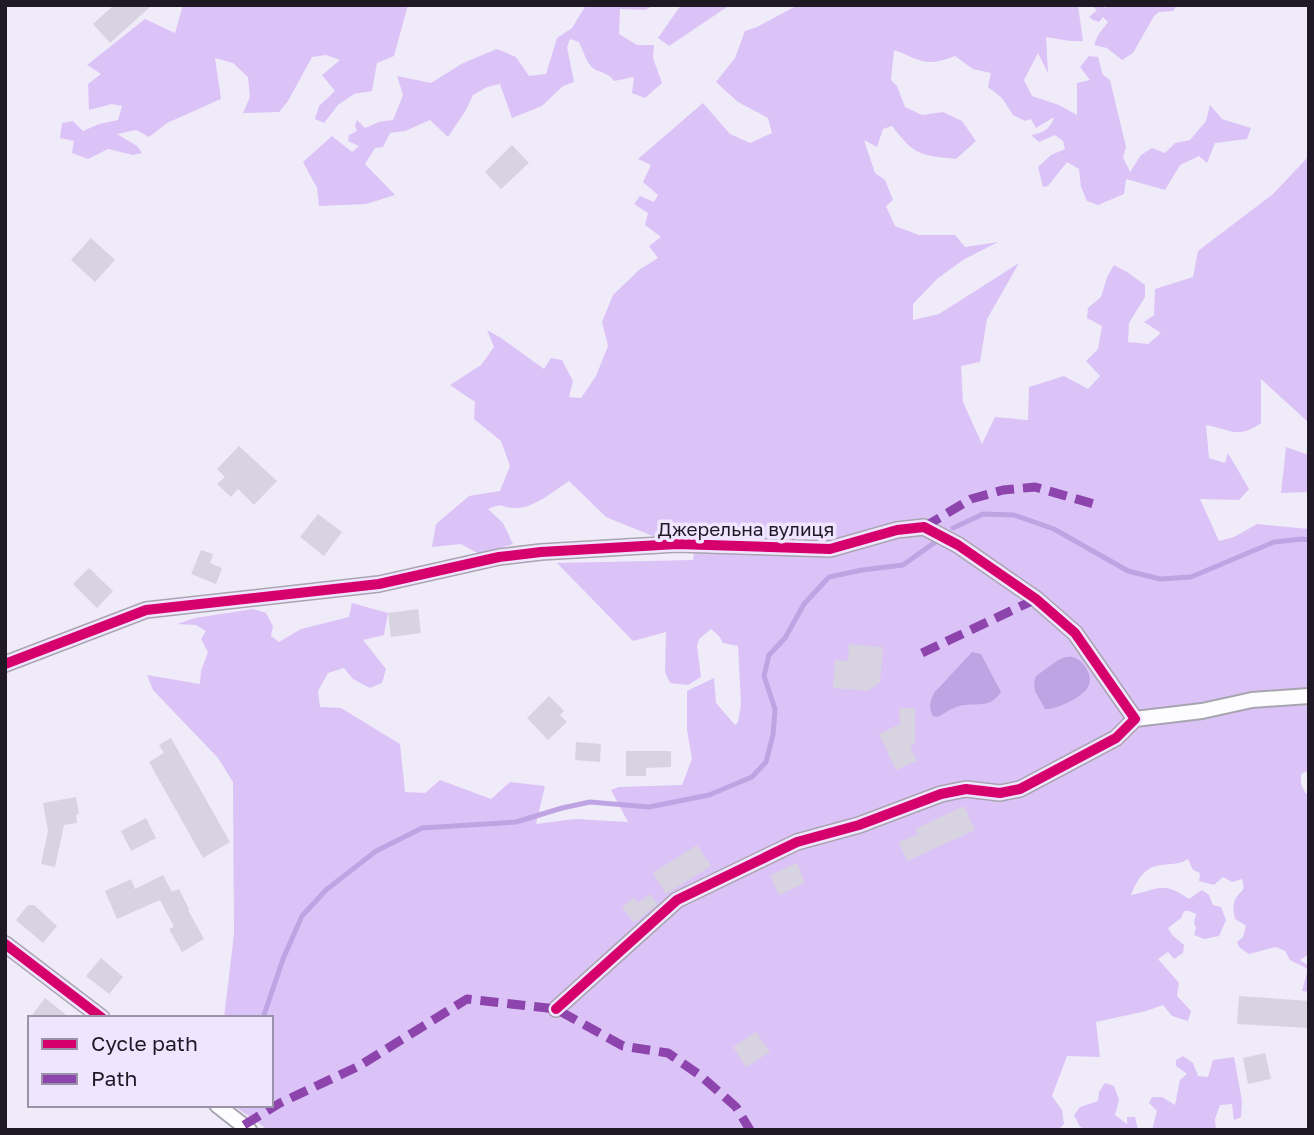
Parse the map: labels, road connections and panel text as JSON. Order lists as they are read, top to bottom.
{
  "streets": {
    "street": ["Джерельна вулиця"]
  },
  "legend": ["Cycle path", "Path"]
}
